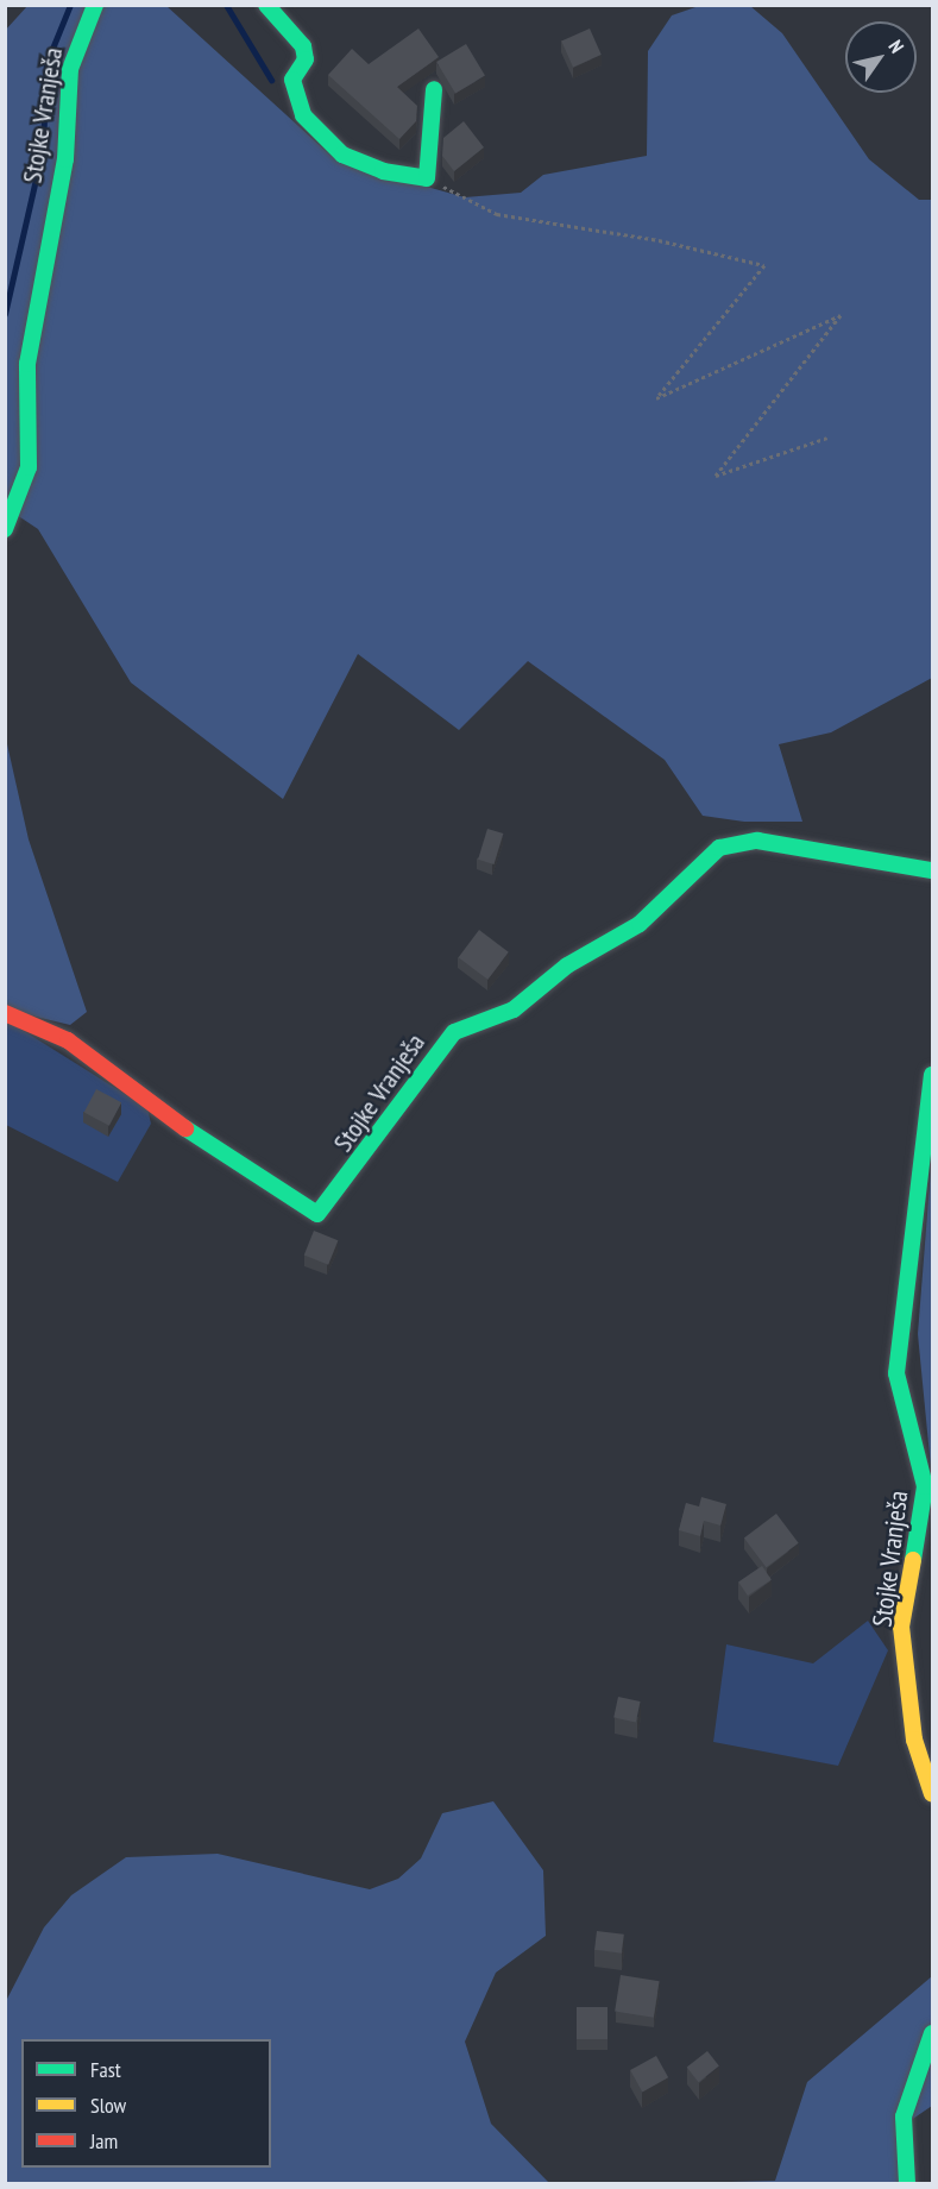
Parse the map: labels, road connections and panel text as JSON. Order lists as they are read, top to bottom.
{
  "streets": {
    "street": ["Stojke Vranješa"]
  },
  "legend": ["Fast", "Slow", "Jam"],
  "north": "top right"
}
